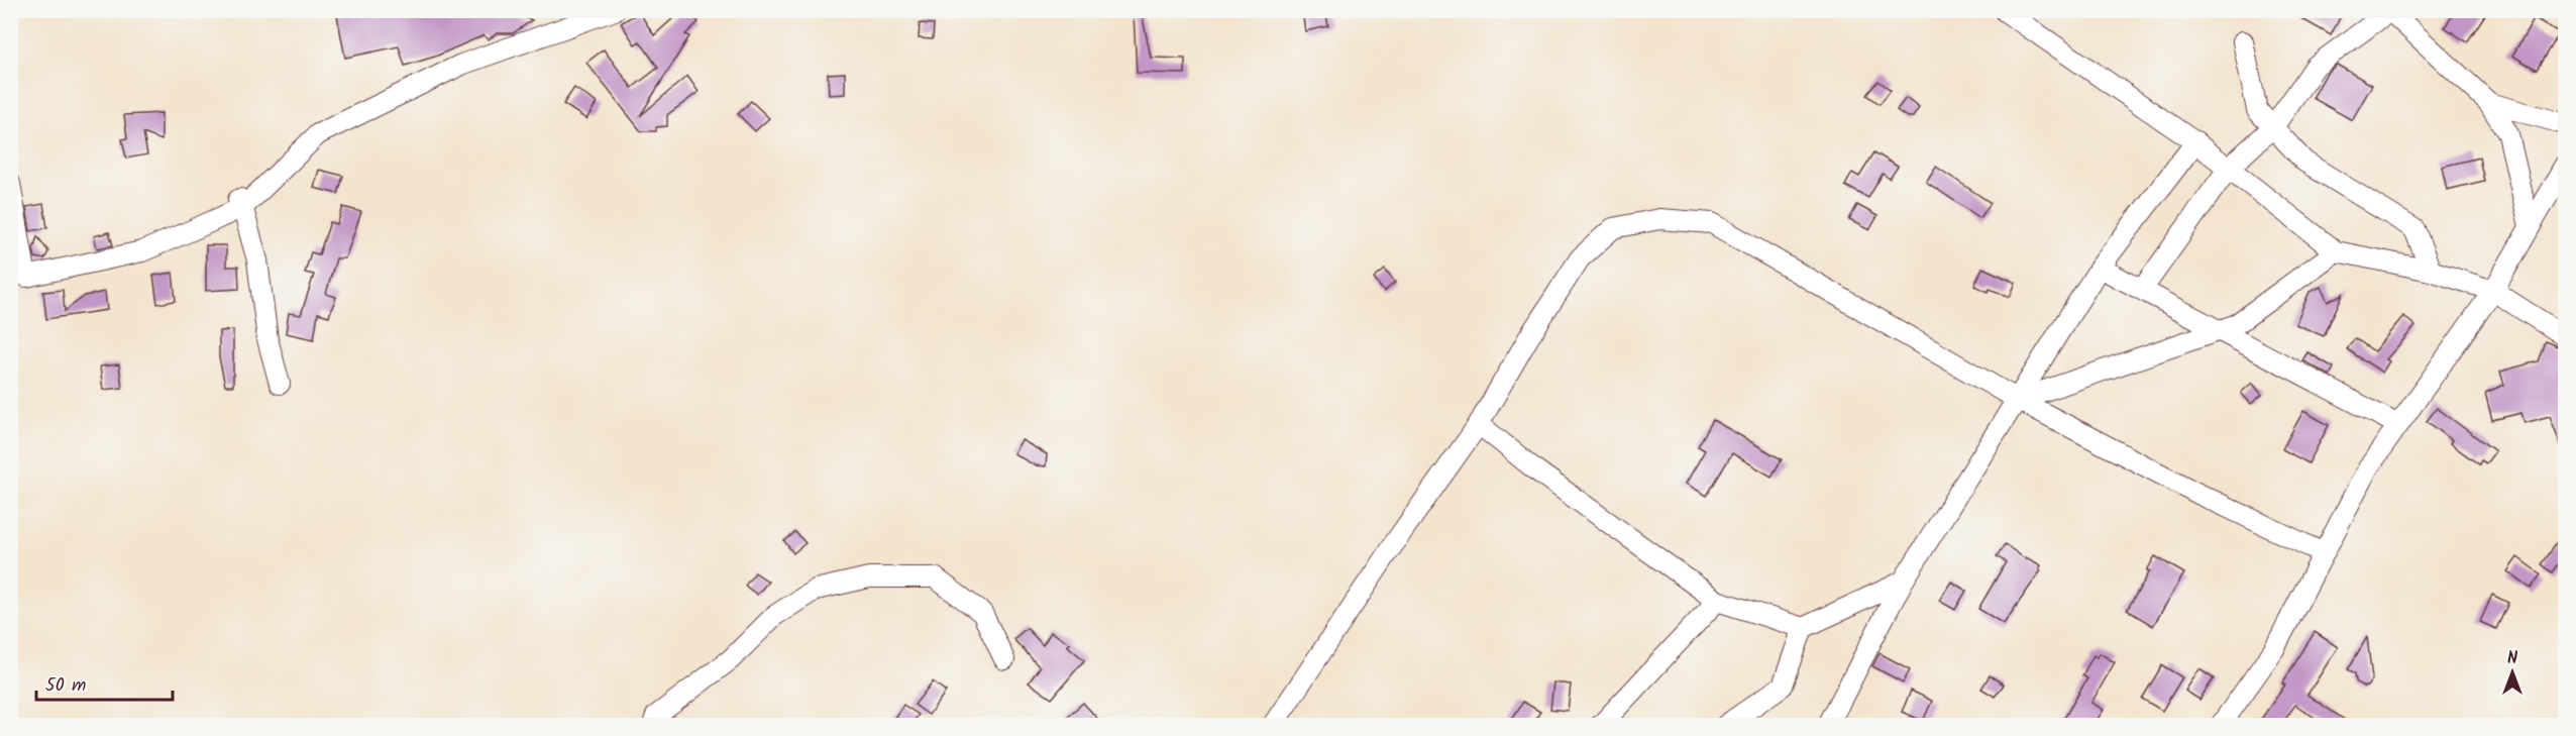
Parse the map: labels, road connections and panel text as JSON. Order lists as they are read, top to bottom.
{
  "scale_bar": "50 m",
  "north": "top"
}
